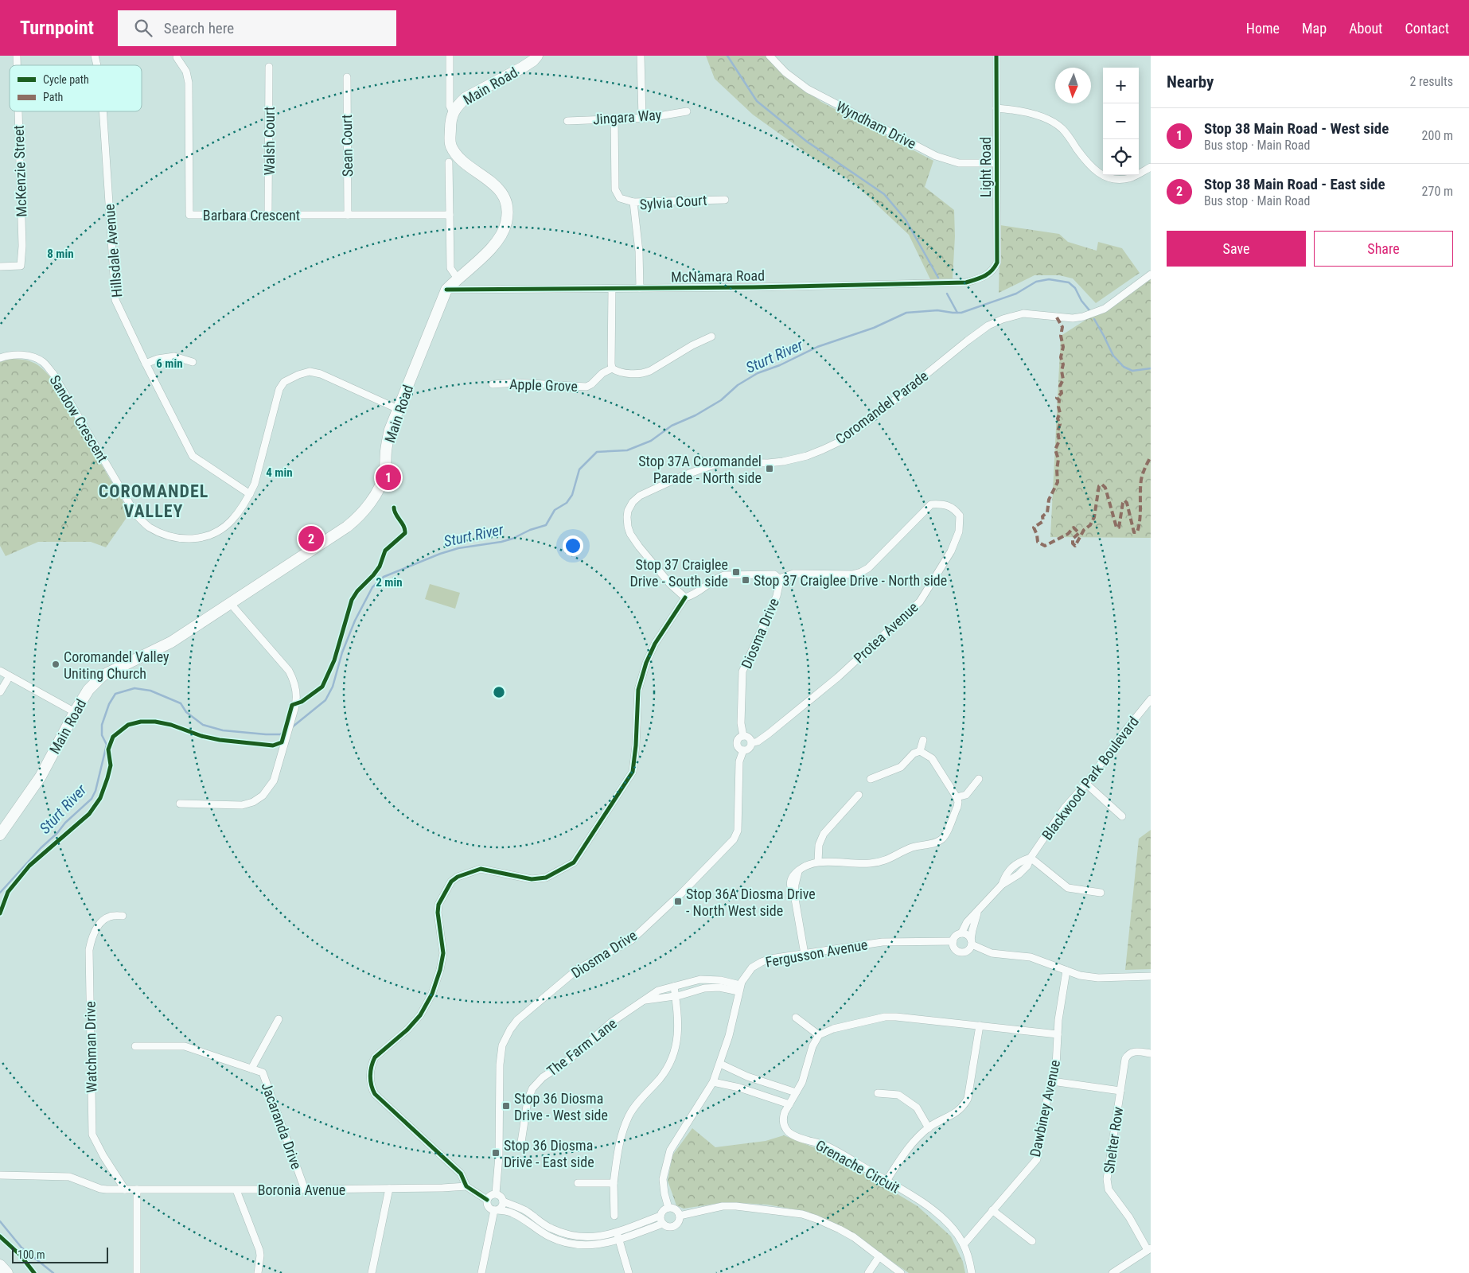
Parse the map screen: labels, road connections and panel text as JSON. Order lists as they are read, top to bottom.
{
  "streets": {
    "main road": ["Main Road"],
    "street": [
      "Jingara Way",
      "Wyndham Drive",
      "Walsh Court",
      "Sean Court",
      "Light Road",
      "McKenzie Street",
      "Sylvia Court",
      "Barbara Crescent",
      "Hillsdale Avenue",
      "McNamara Road",
      "Apple Grove",
      "Coromandel Parade",
      "Sandow Crescent",
      "Protea Avenue",
      "Diosma Drive",
      "Blackwood Park Boulevard",
      "Fergusson Avenue",
      "Watchman Drive",
      "The Farm Lane",
      "Dawbiney Avenue",
      "Jacaranda Drive",
      "Shelter Row",
      "Grenache Circuit",
      "Boronia Avenue"
    ]
  },
  "crossings": [
    ["Main Road", "McNamara Road"],
    ["Main Road", "Sandow Crescent"],
    ["Wyndham Drive", "Light Road"],
    ["Walsh Court", "Barbara Crescent"],
    ["Sean Court", "Barbara Crescent"],
    ["Light Road", "McNamara Road"],
    ["Sylvia Court", "McNamara Road"],
    ["Hillsdale Avenue", "Sandow Crescent"],
    ["Protea Avenue", "Diosma Drive"],
    ["Blackwood Park Boulevard", "Fergusson Avenue"],
    ["Fergusson Avenue", "The Farm Lane"],
    ["Watchman Drive", "Boronia Avenue"],
    ["Dawbiney Avenue", "Shelter Row"],
    ["Dawbiney Avenue", "Grenache Circuit"],
    ["Jacaranda Drive", "Boronia Avenue"]
  ],
  "districts": ["COROMANDEL VALLEY"],
  "water": ["Sturt River"],
  "places": {
    "transit": [
      "Stop 37A Coromandel Parade - North side",
      "Stop 37 Craiglee Drive - South side",
      "Stop 37 Craiglee Drive - North side",
      "Stop 36A Diosma Drive - North West side",
      "Stop 36 Diosma Drive - West side",
      "Stop 36 Diosma Drive - East side"
    ],
    "other": ["Coromandel Valley Uniting Church"]
  },
  "legend": ["Cycle path", "Path"],
  "scale_bar": "100 m",
  "north": "bottom",
  "page": {
    "header": "Turnpoint",
    "search": "Search here",
    "nav": [
      "Home",
      "Map",
      "About",
      "Contact"
    ],
    "heading": ["Nearby", "2 results"],
    "map_buttons": ["+", "−"],
    "list": [
      {
        "mark": "1",
        "name": "Stop 38 Main Road - West side",
        "note": "Bus stop · Main Road",
        "value": "200 m"
      },
      {
        "mark": "2",
        "name": "Stop 38 Main Road - East side",
        "note": "Bus stop · Main Road",
        "value": "270 m"
      }
    ],
    "buttons": ["Save", "Share"],
    "pins": ["1", "2"],
    "scale": "100 m"
  },
  "rings": [
    "8 min",
    "6 min",
    "4 min",
    "2 min"
  ]
}
